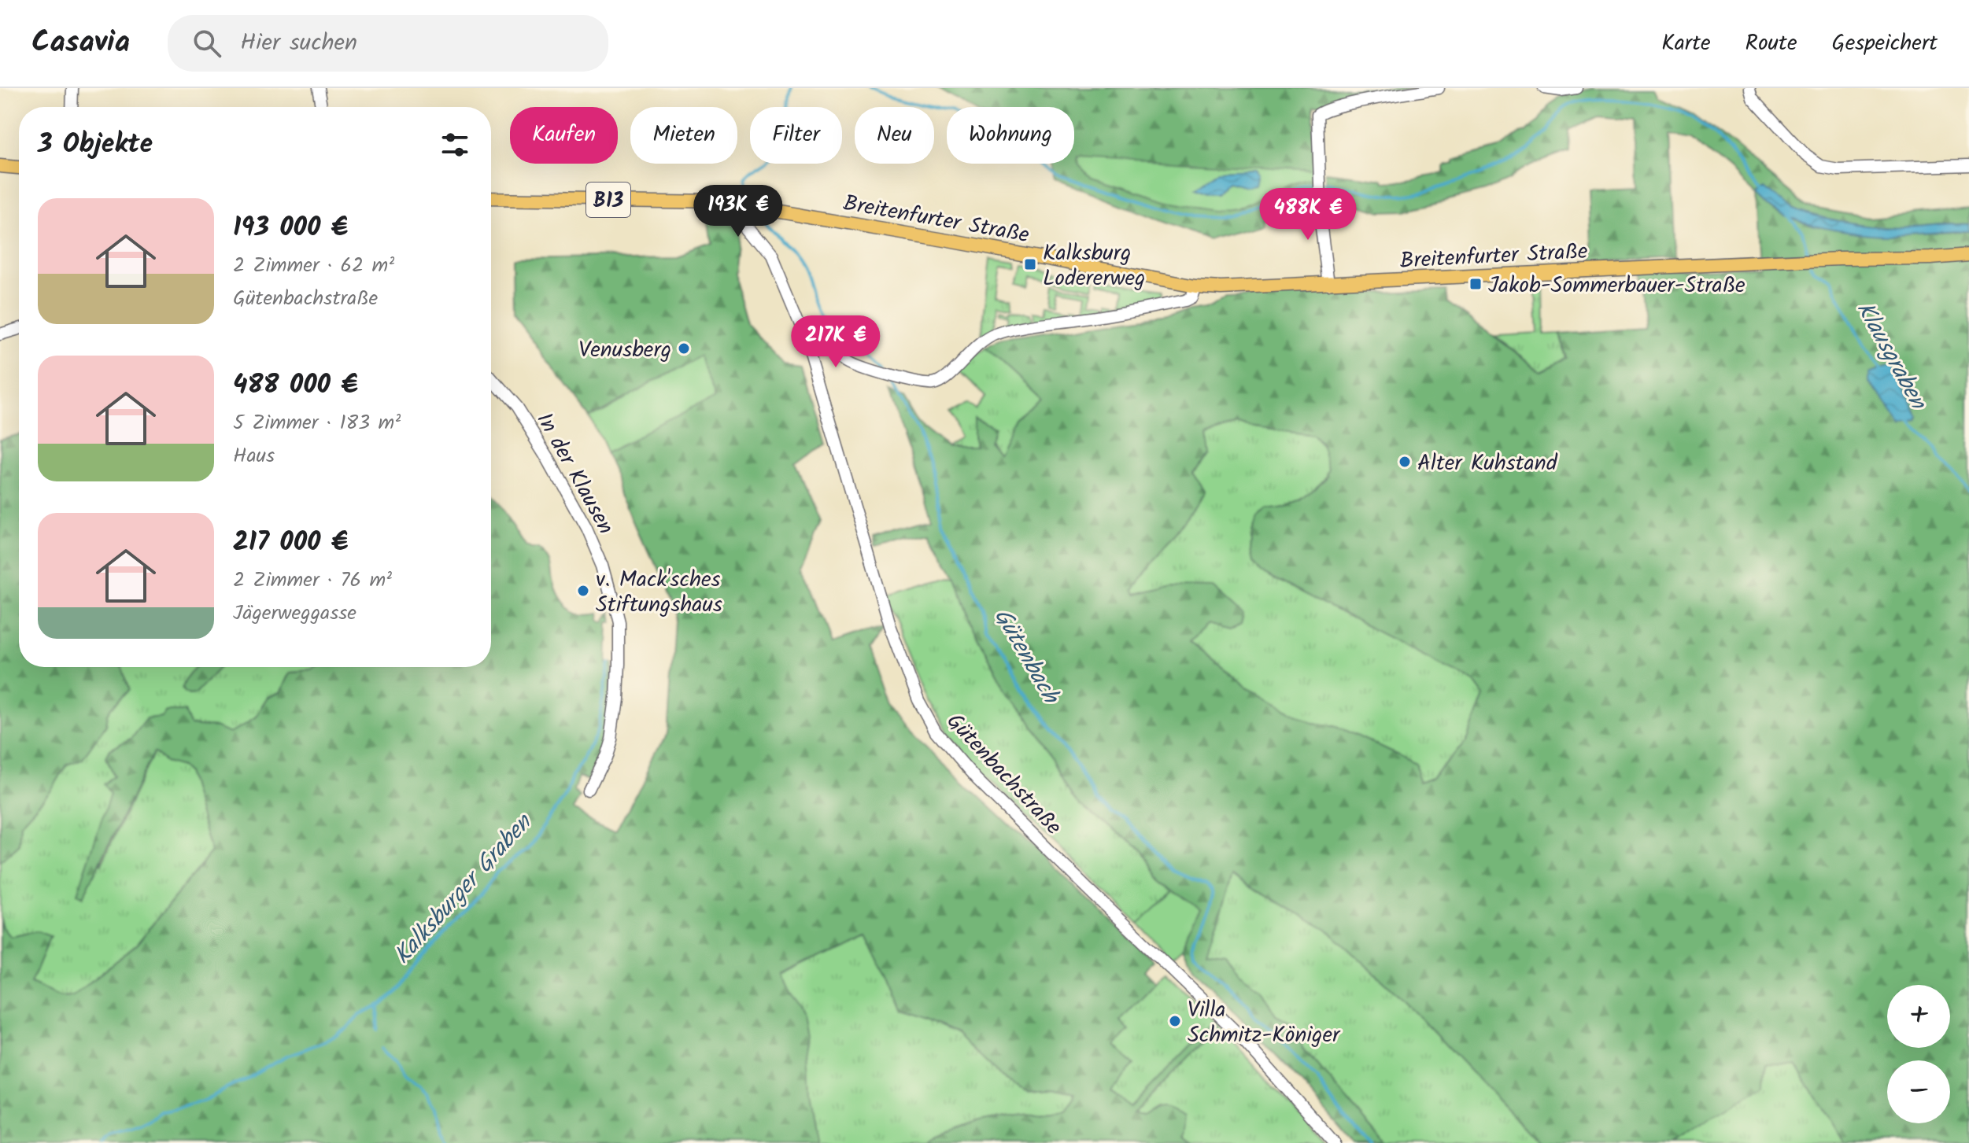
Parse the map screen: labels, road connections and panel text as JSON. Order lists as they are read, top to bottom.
{
  "streets": {
    "main road": ["B13", "Breitenfurter Straße"],
    "street": ["In der Klausen", "Gütenbachstraße"]
  },
  "crossings": [
    ["B13", "Breitenfurter Straße"],
    ["B13", "Gütenbachstraße"],
    ["Breitenfurter Straße", "Gütenbachstraße"]
  ],
  "water": ["Klausgraben", "Gütenbach", "Kalksburger Graben"],
  "places": {
    "transit": ["Kalksburg Lodererweg", "Jakob-Sommerbauer-Straße"],
    "other": [
      "Venusberg",
      "Alter Kuhstand",
      "v. Mack'sches Stiftungshaus",
      "Villa Schmitz-Königer"
    ]
  },
  "page": {
    "header": "Casavia",
    "search": "Hier suchen",
    "nav": ["Karte", "Route", "Gespeichert"],
    "chip": [
      "Kaufen",
      "Mieten",
      "Filter",
      "Neu",
      "Wohnung"
    ],
    "heading": "3 Objekte",
    "list": [
      {
        "name": "193 000 €",
        "note": "2 Zimmer · 62 m² · Gütenbachstraße"
      },
      {
        "name": "488 000 €",
        "note": "5 Zimmer · 183 m² · Haus"
      },
      {
        "name": "217 000 €",
        "note": "2 Zimmer · 76 m² · Jägerweggasse"
      }
    ],
    "price": ["193K €", "488K €", "217K €"],
    "map_buttons": ["+", "−"]
  }
}
